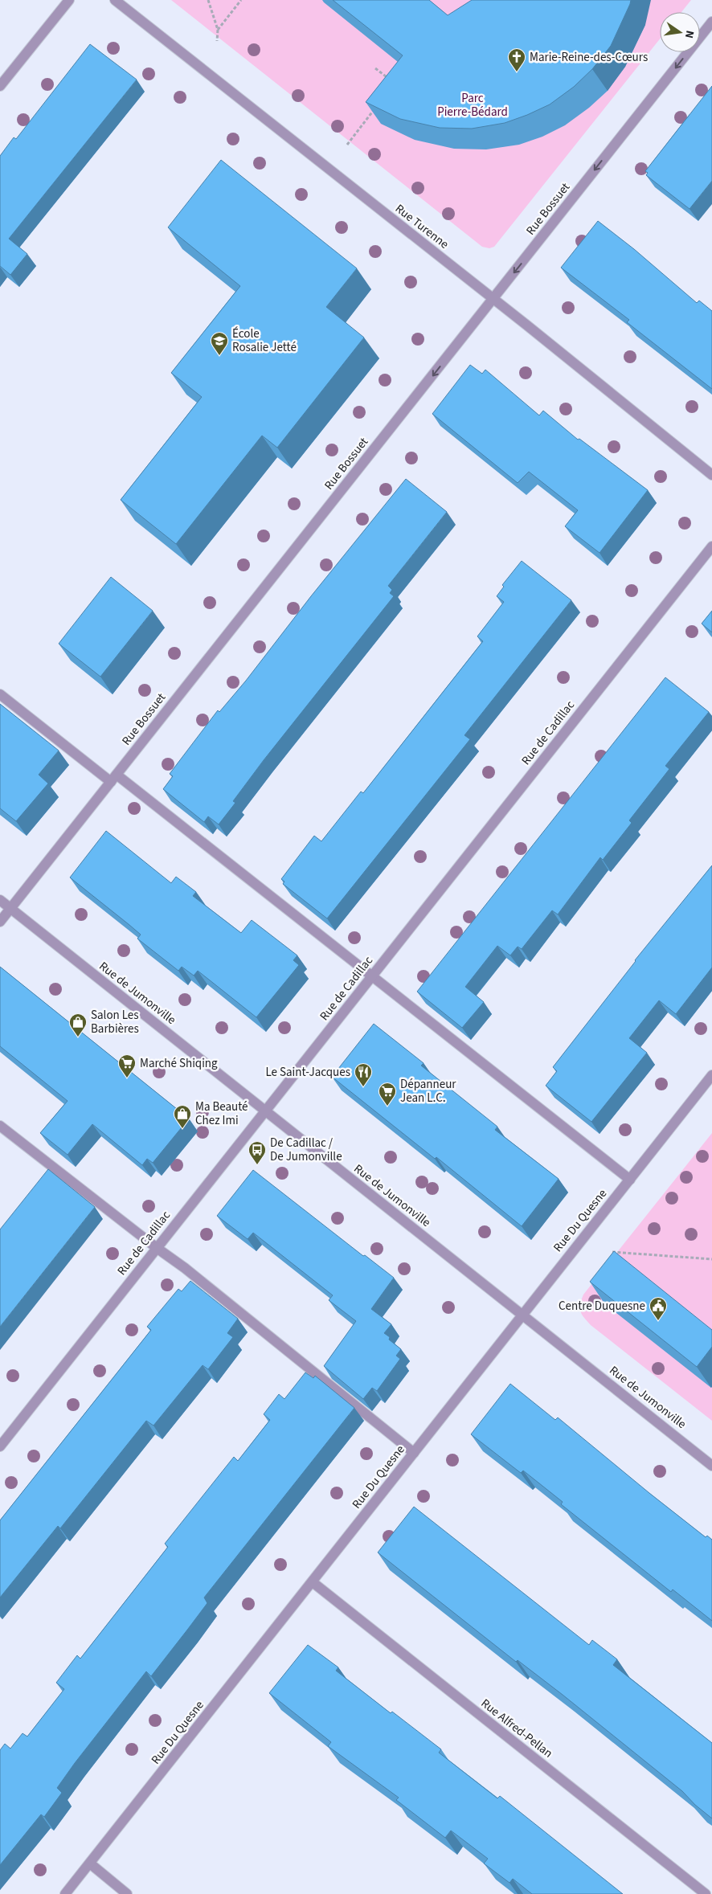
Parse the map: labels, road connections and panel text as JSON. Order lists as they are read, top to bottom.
{
  "streets": {
    "street": [
      "Rue Bossuet",
      "Rue Turenne",
      "Rue de Cadillac",
      "Rue de Jumonville",
      "Rue Du Quesne",
      "Rue Alfred-Pellan"
    ]
  },
  "crossings": [
    ["Rue Bossuet", "Rue Turenne"],
    ["Rue Bossuet", "Rue de Jumonville"],
    ["Rue de Cadillac", "Rue de Jumonville"],
    ["Rue de Jumonville", "Rue Du Quesne"],
    ["Rue Du Quesne", "Rue Alfred-Pellan"]
  ],
  "one_way": ["Rue Bossuet"],
  "parks": ["Parc Pierre-Bédard"],
  "places": {
    "church": ["Marie-Reine-des-Cœurs"],
    "school or university": ["École Rosalie Jetté"],
    "shop": ["Salon Les Barbières", "Ma Beauté Chez Imi"],
    "supermarket": ["Marché Shiqing", "Dépanneur Jean L.C."],
    "restaurant": ["Le Saint-Jacques"],
    "bus stop": ["De Cadillac / De Jumonville"],
    "public building": ["Centre Duquesne"]
  },
  "north": "right"
}
